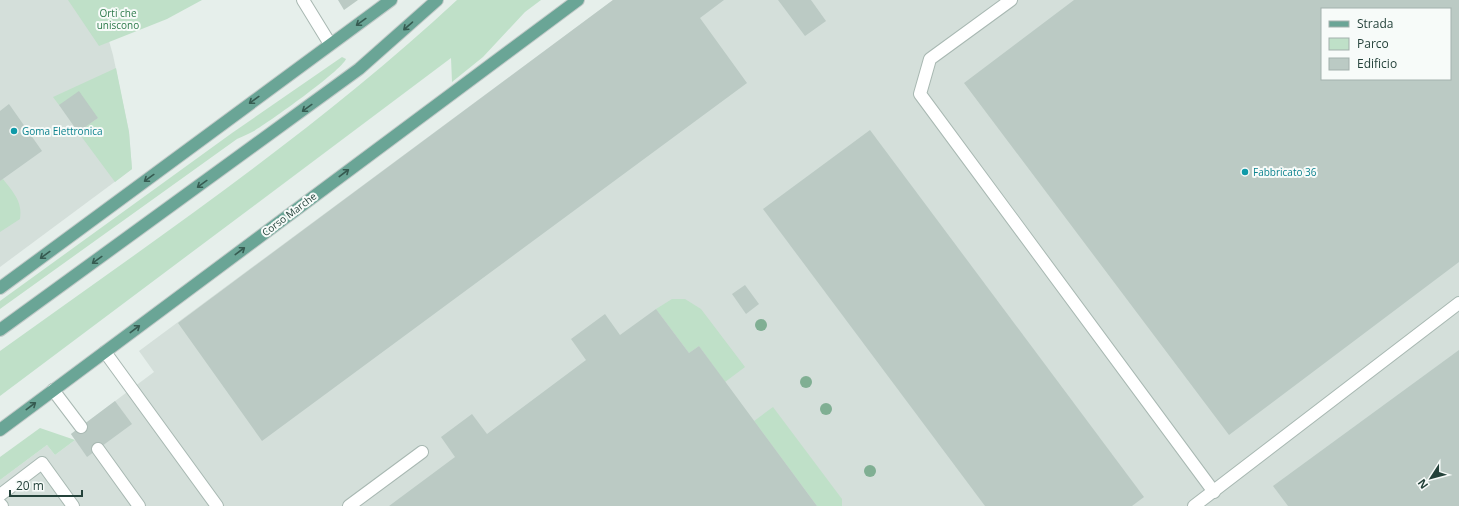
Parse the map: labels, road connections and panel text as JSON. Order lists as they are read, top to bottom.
{
  "streets": {
    "main road": ["Corso Marche"]
  },
  "parks": ["Orti che uniscono"],
  "places": ["Goma Elettronica", "Fabbricato 36"],
  "legend": ["Strada", "Parco", "Edificio"],
  "scale_bar": "20 m",
  "north": "bottom left"
}
